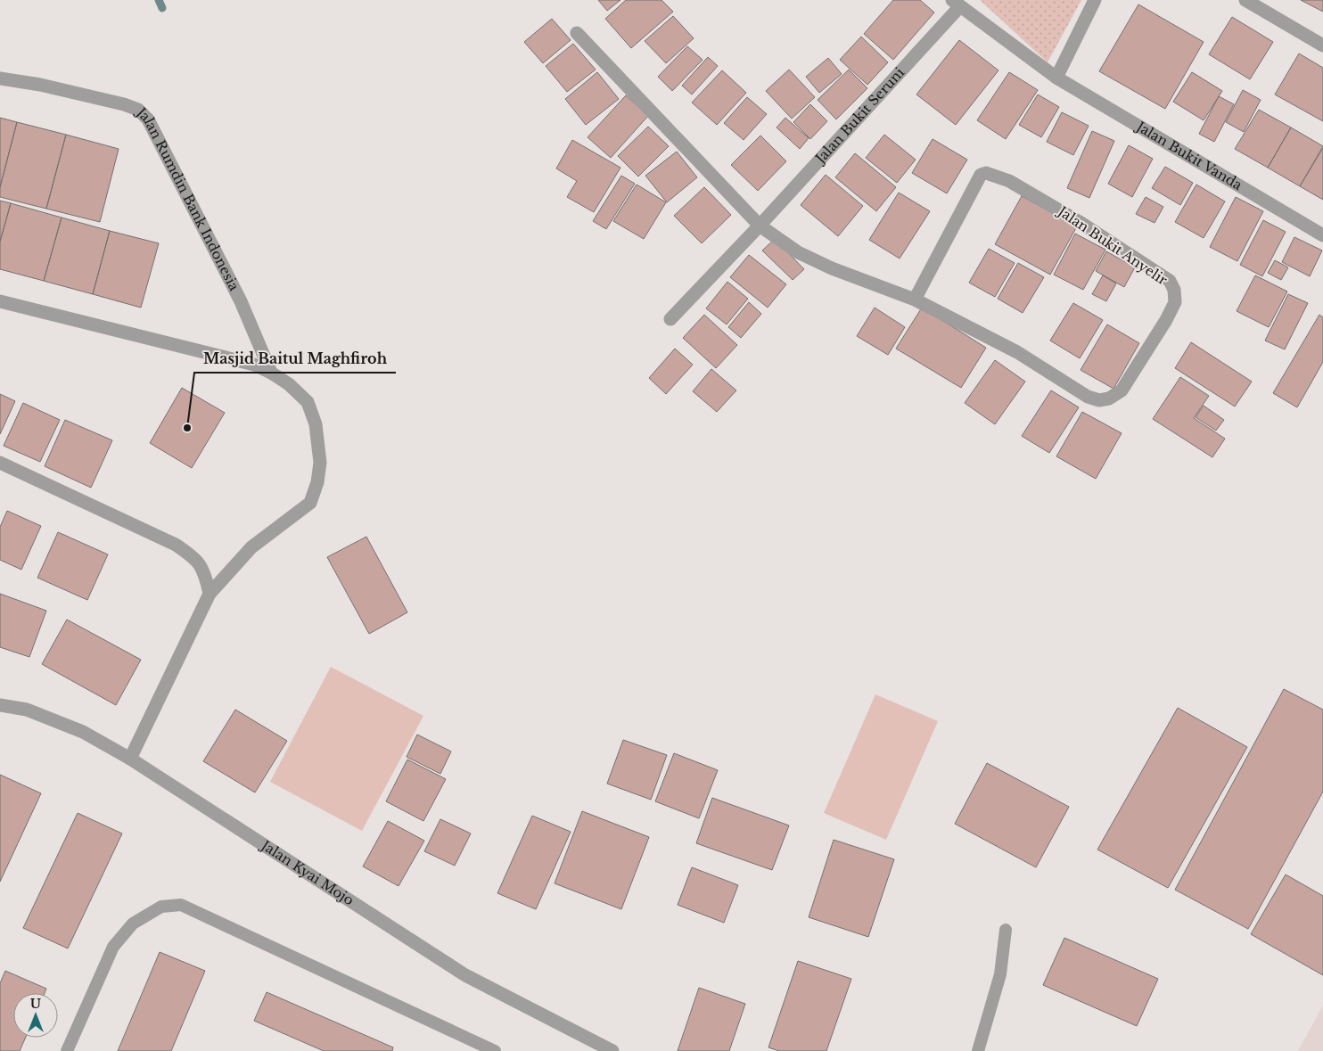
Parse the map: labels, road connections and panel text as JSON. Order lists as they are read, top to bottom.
{
  "streets": {
    "street": [
      "Jalan Bukit Seruni",
      "Jalan Bukit Vanda",
      "Jalan Rumdin Bank Indonesia",
      "Jalan Bukit Anyelir",
      "Jalan Kyai Mojo"
    ]
  },
  "crossings": [
    ["Jalan Bukit Seruni", "Jalan Bukit Vanda"],
    ["Jalan Bukit Seruni", "Jalan Bukit Anyelir"]
  ],
  "places": ["Masjid Baitul Maghfiroh"],
  "north": "top"
}
